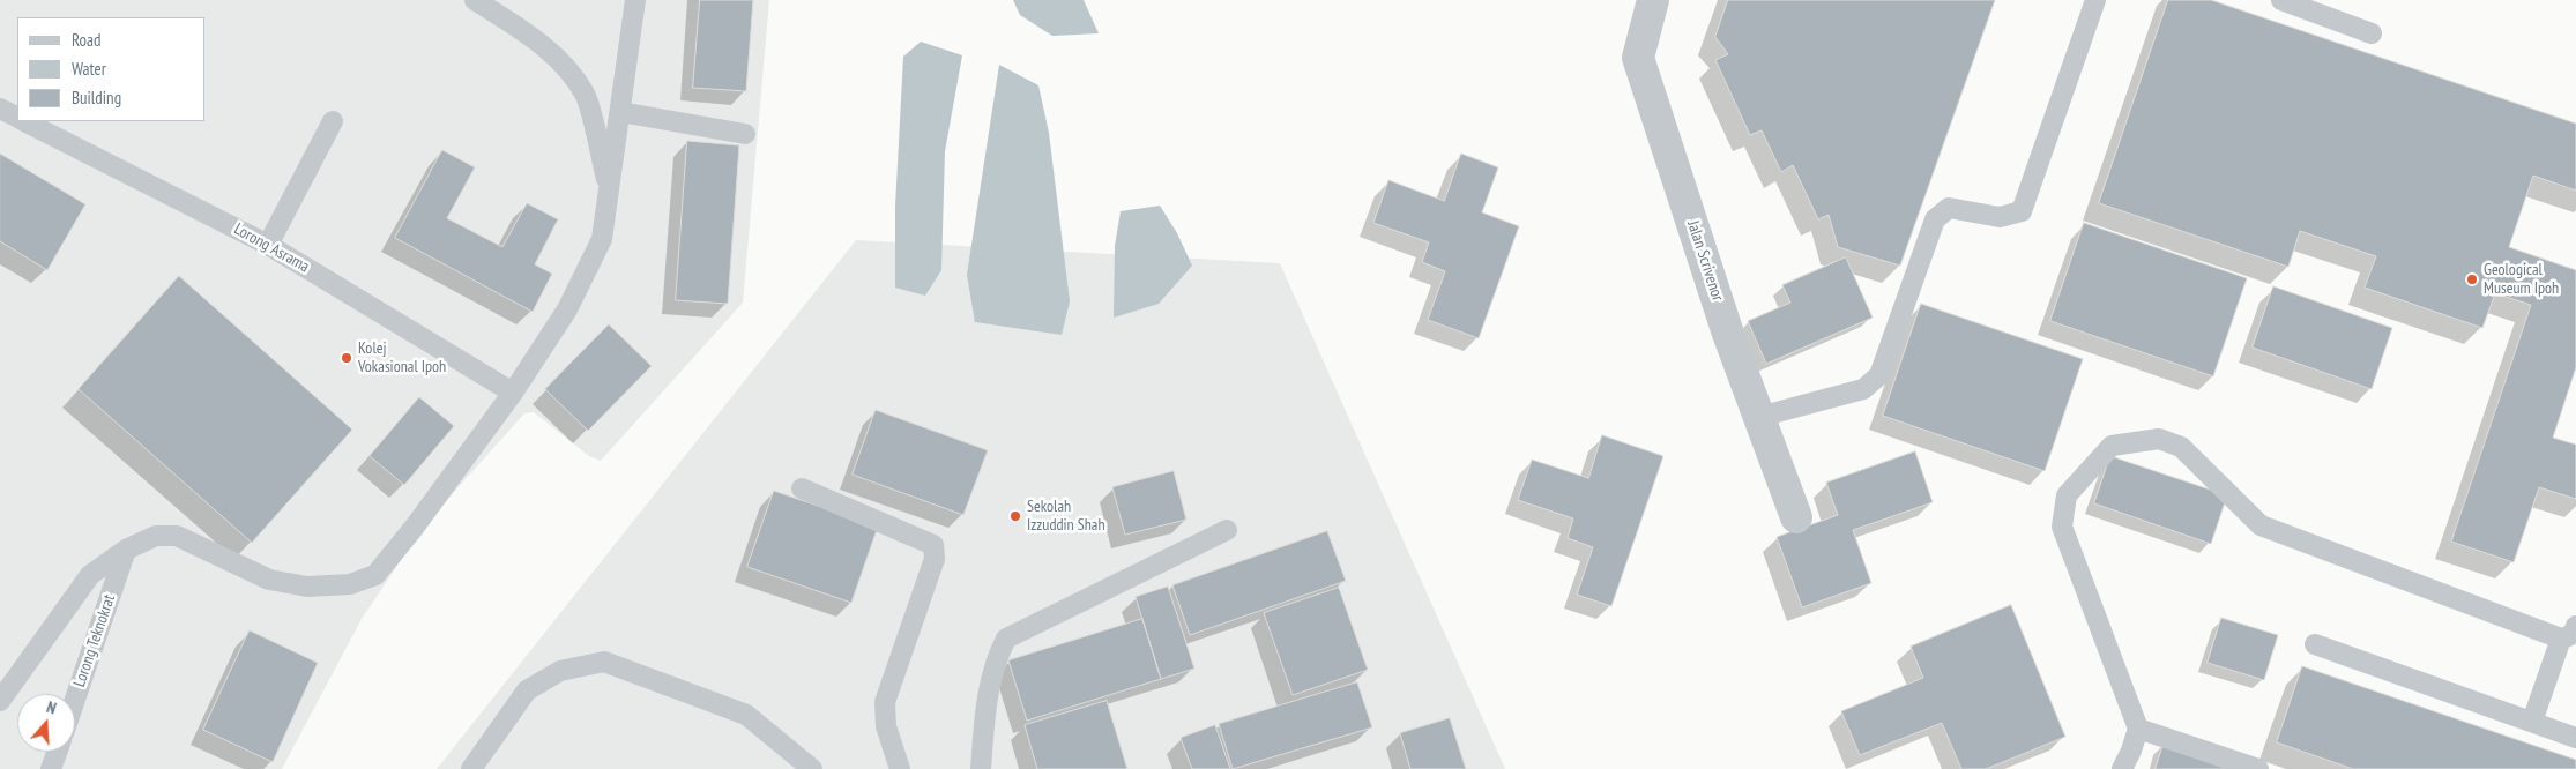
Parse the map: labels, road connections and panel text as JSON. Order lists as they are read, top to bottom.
{
  "streets": {
    "street": ["Jalan Scrivenor"],
    "lane": ["Lorong Asrama", "Lorong Teknokrat"]
  },
  "places": ["Geological Museum Ipoh", "Kolej Vokasional Ipoh", "Sekolah Izzuddin Shah"],
  "legend": ["Road", "Water", "Building"],
  "north": "top"
}
